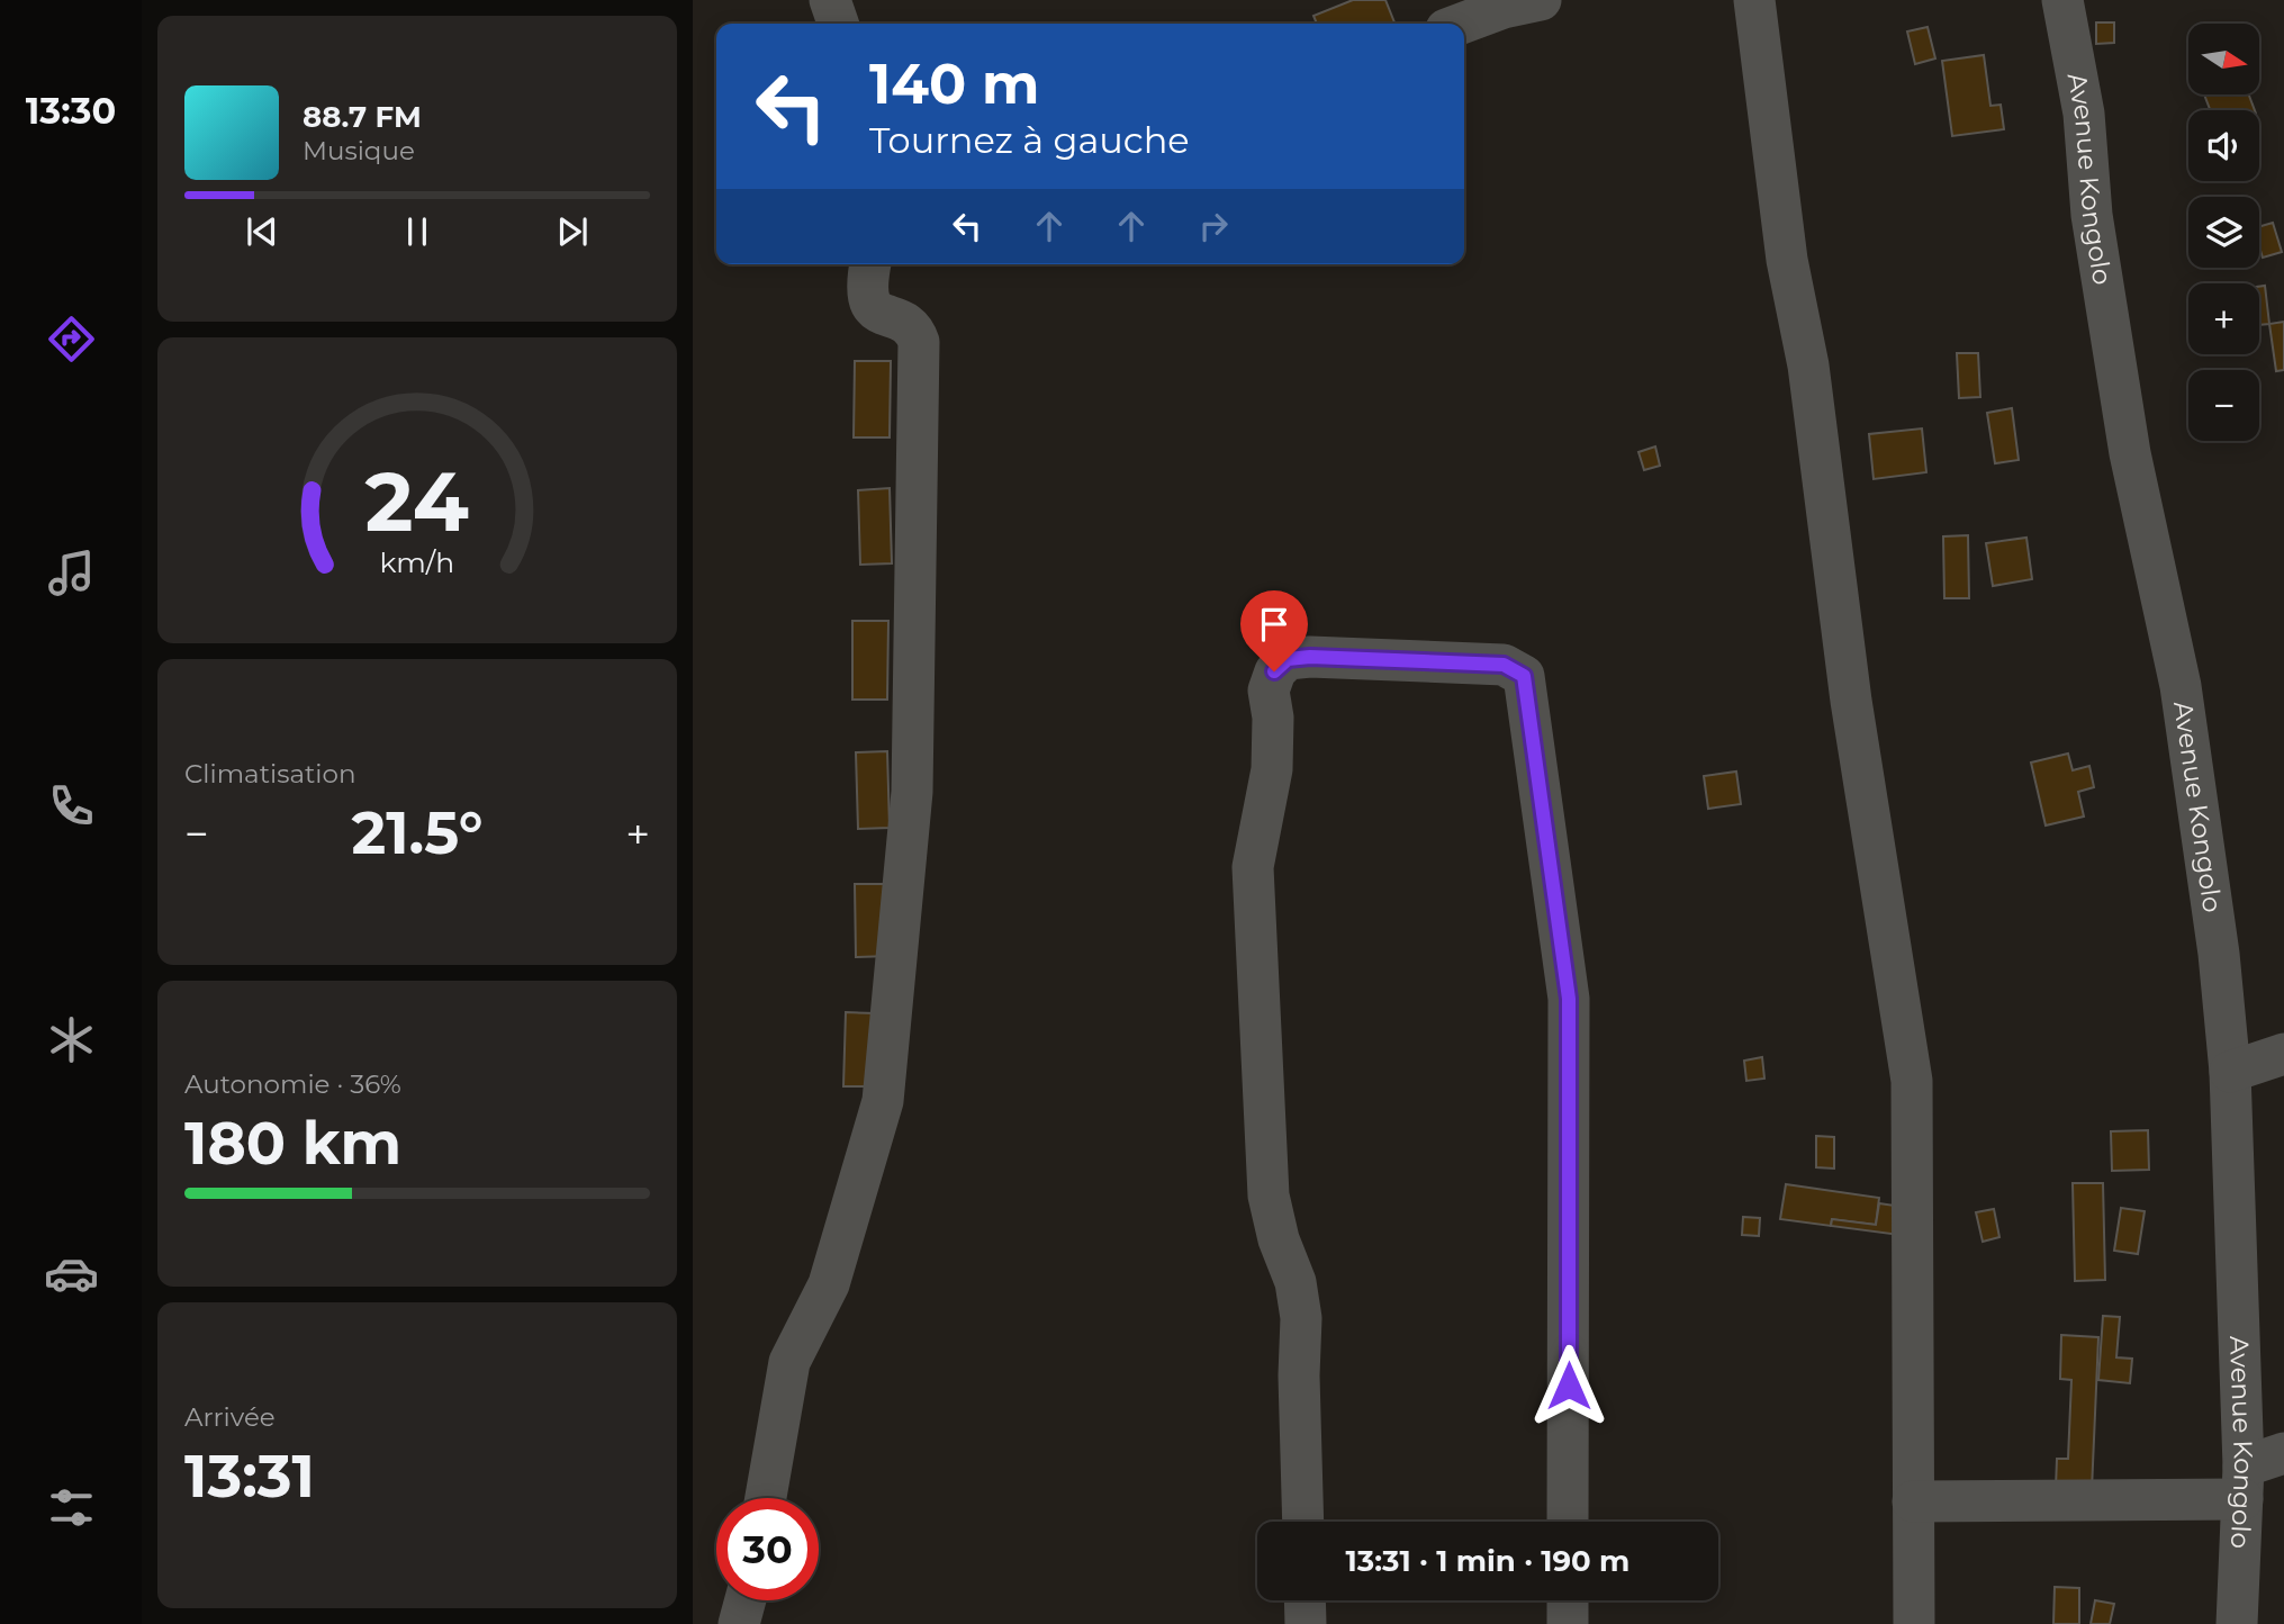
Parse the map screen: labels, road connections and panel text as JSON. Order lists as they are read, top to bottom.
{
  "streets": {
    "street": ["Avenue Kongolo"]
  },
  "north": "right",
  "page": {
    "tabs": "13:30",
    "map_buttons": ["+", "−"],
    "turn": ["140 m", "Tournez à gauche"],
    "song": ["88.7 FM", "Musique"],
    "tile": [
      "Climatisation",
      ["Autonomie · 36%", "180 km"],
      ["Arrivée", "13:31"]
    ],
    "heat": ["−", "21.5°", "+"],
    "limit": "30",
    "trip": "13:31 · 1 min · 190 m",
    "gauge": ["24", "km/h"]
  }
}
